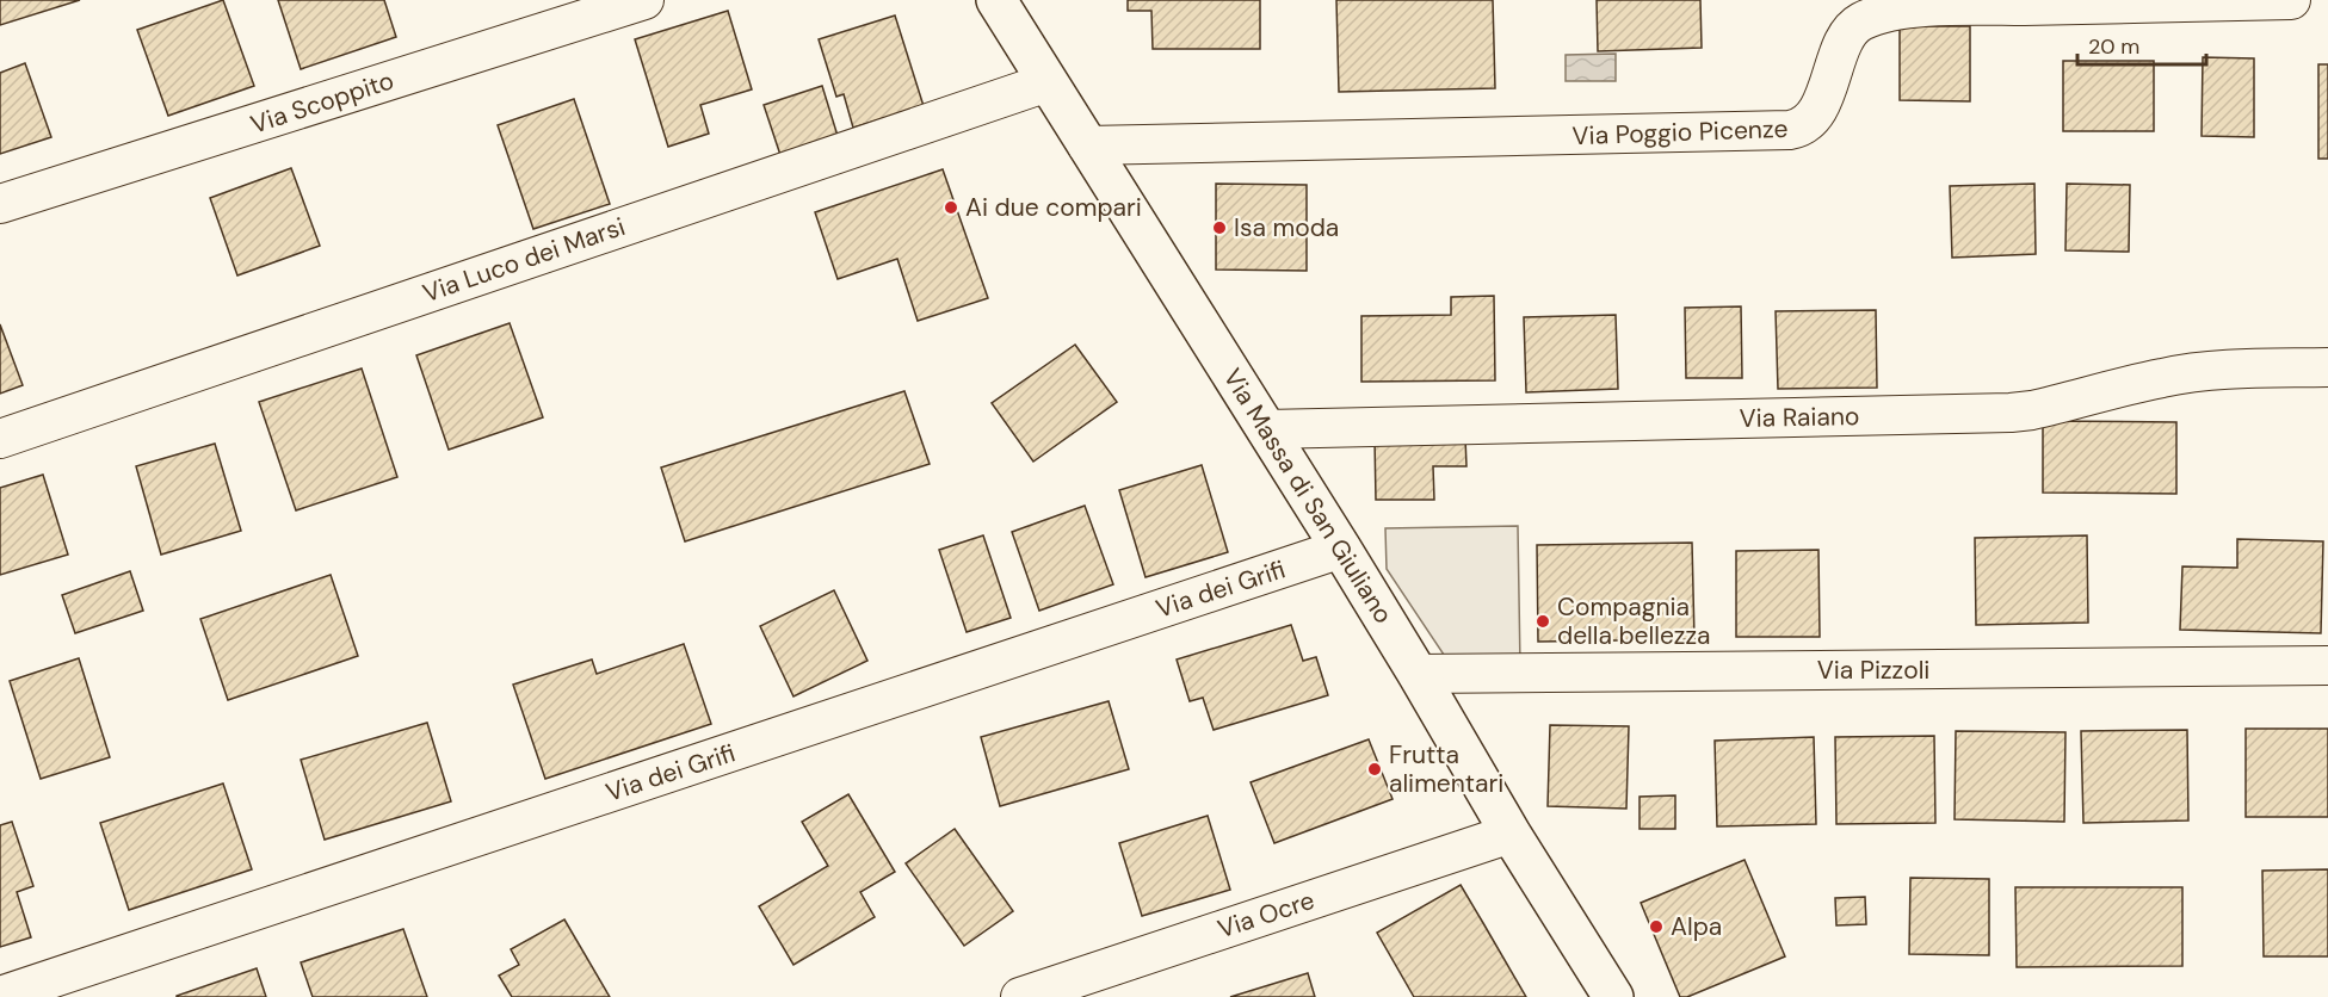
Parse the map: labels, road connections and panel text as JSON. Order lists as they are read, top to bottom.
{
  "streets": {
    "street": [
      "Via Scoppito",
      "Via Poggio Picenze",
      "Via Luco dei Marsi",
      "Via Raiano",
      "Via Massa di San Giuliano",
      "Via dei Grifi",
      "Via Pizzoli",
      "Via Ocre"
    ]
  },
  "crossings": [
    ["Via Poggio Picenze", "Via Massa di San Giuliano"],
    ["Via Luco dei Marsi", "Via Massa di San Giuliano"],
    ["Via Raiano", "Via Massa di San Giuliano"],
    ["Via Massa di San Giuliano", "Via dei Grifi"],
    ["Via Massa di San Giuliano", "Via Pizzoli"],
    ["Via Massa di San Giuliano", "Via Ocre"]
  ],
  "places": [
    "Ai due compari",
    "Isa moda",
    "Compagnia della bellezza",
    "Frutta alimentari",
    "Alpa"
  ],
  "scale_bar": "20 m"
}
